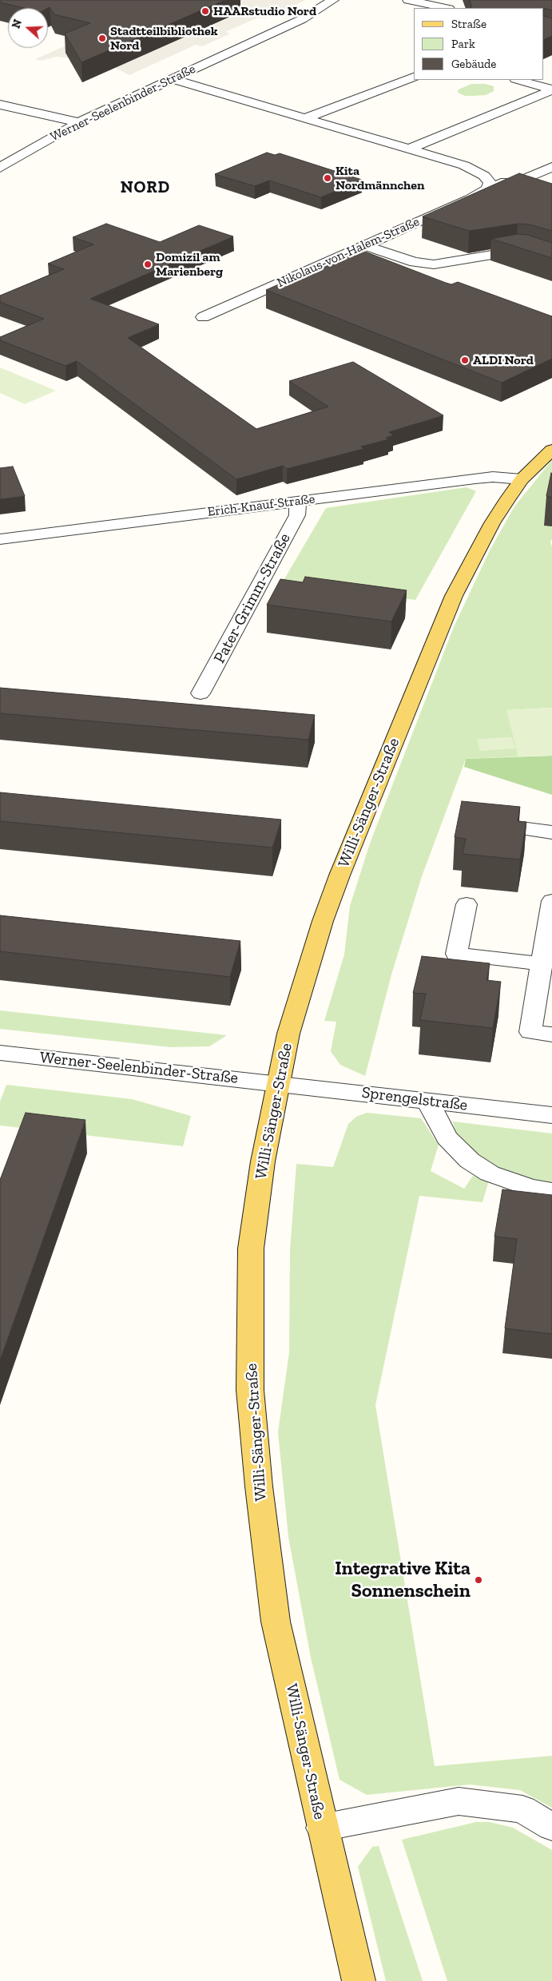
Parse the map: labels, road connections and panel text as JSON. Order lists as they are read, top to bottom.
{
  "streets": {
    "main road": ["Willi-Sänger-Straße"],
    "street": [
      "Werner-Seelenbinder-Straße",
      "Nikolaus-von-Halem-Straße",
      "Erich-Knauf-Straße",
      "Pater-Grimm-Straße",
      "Sprengelstraße"
    ]
  },
  "crossings": [
    ["Werner-Seelenbinder-Straße", "Willi-Sänger-Straße"],
    ["Werner-Seelenbinder-Straße", "Sprengelstraße"],
    ["Erich-Knauf-Straße", "Pater-Grimm-Straße"],
    ["Erich-Knauf-Straße", "Willi-Sänger-Straße"],
    ["Willi-Sänger-Straße", "Sprengelstraße"]
  ],
  "districts": ["NORD"],
  "places": [
    "HAARstudio Nord",
    "Stadtteilbibliothek Nord",
    "Kita Nordmännchen",
    "Domizil am Marienberg",
    "ALDI Nord",
    "Integrative Kita Sonnenschein"
  ],
  "legend": ["Straße", "Park", "Gebäude"],
  "north": "left"
}
